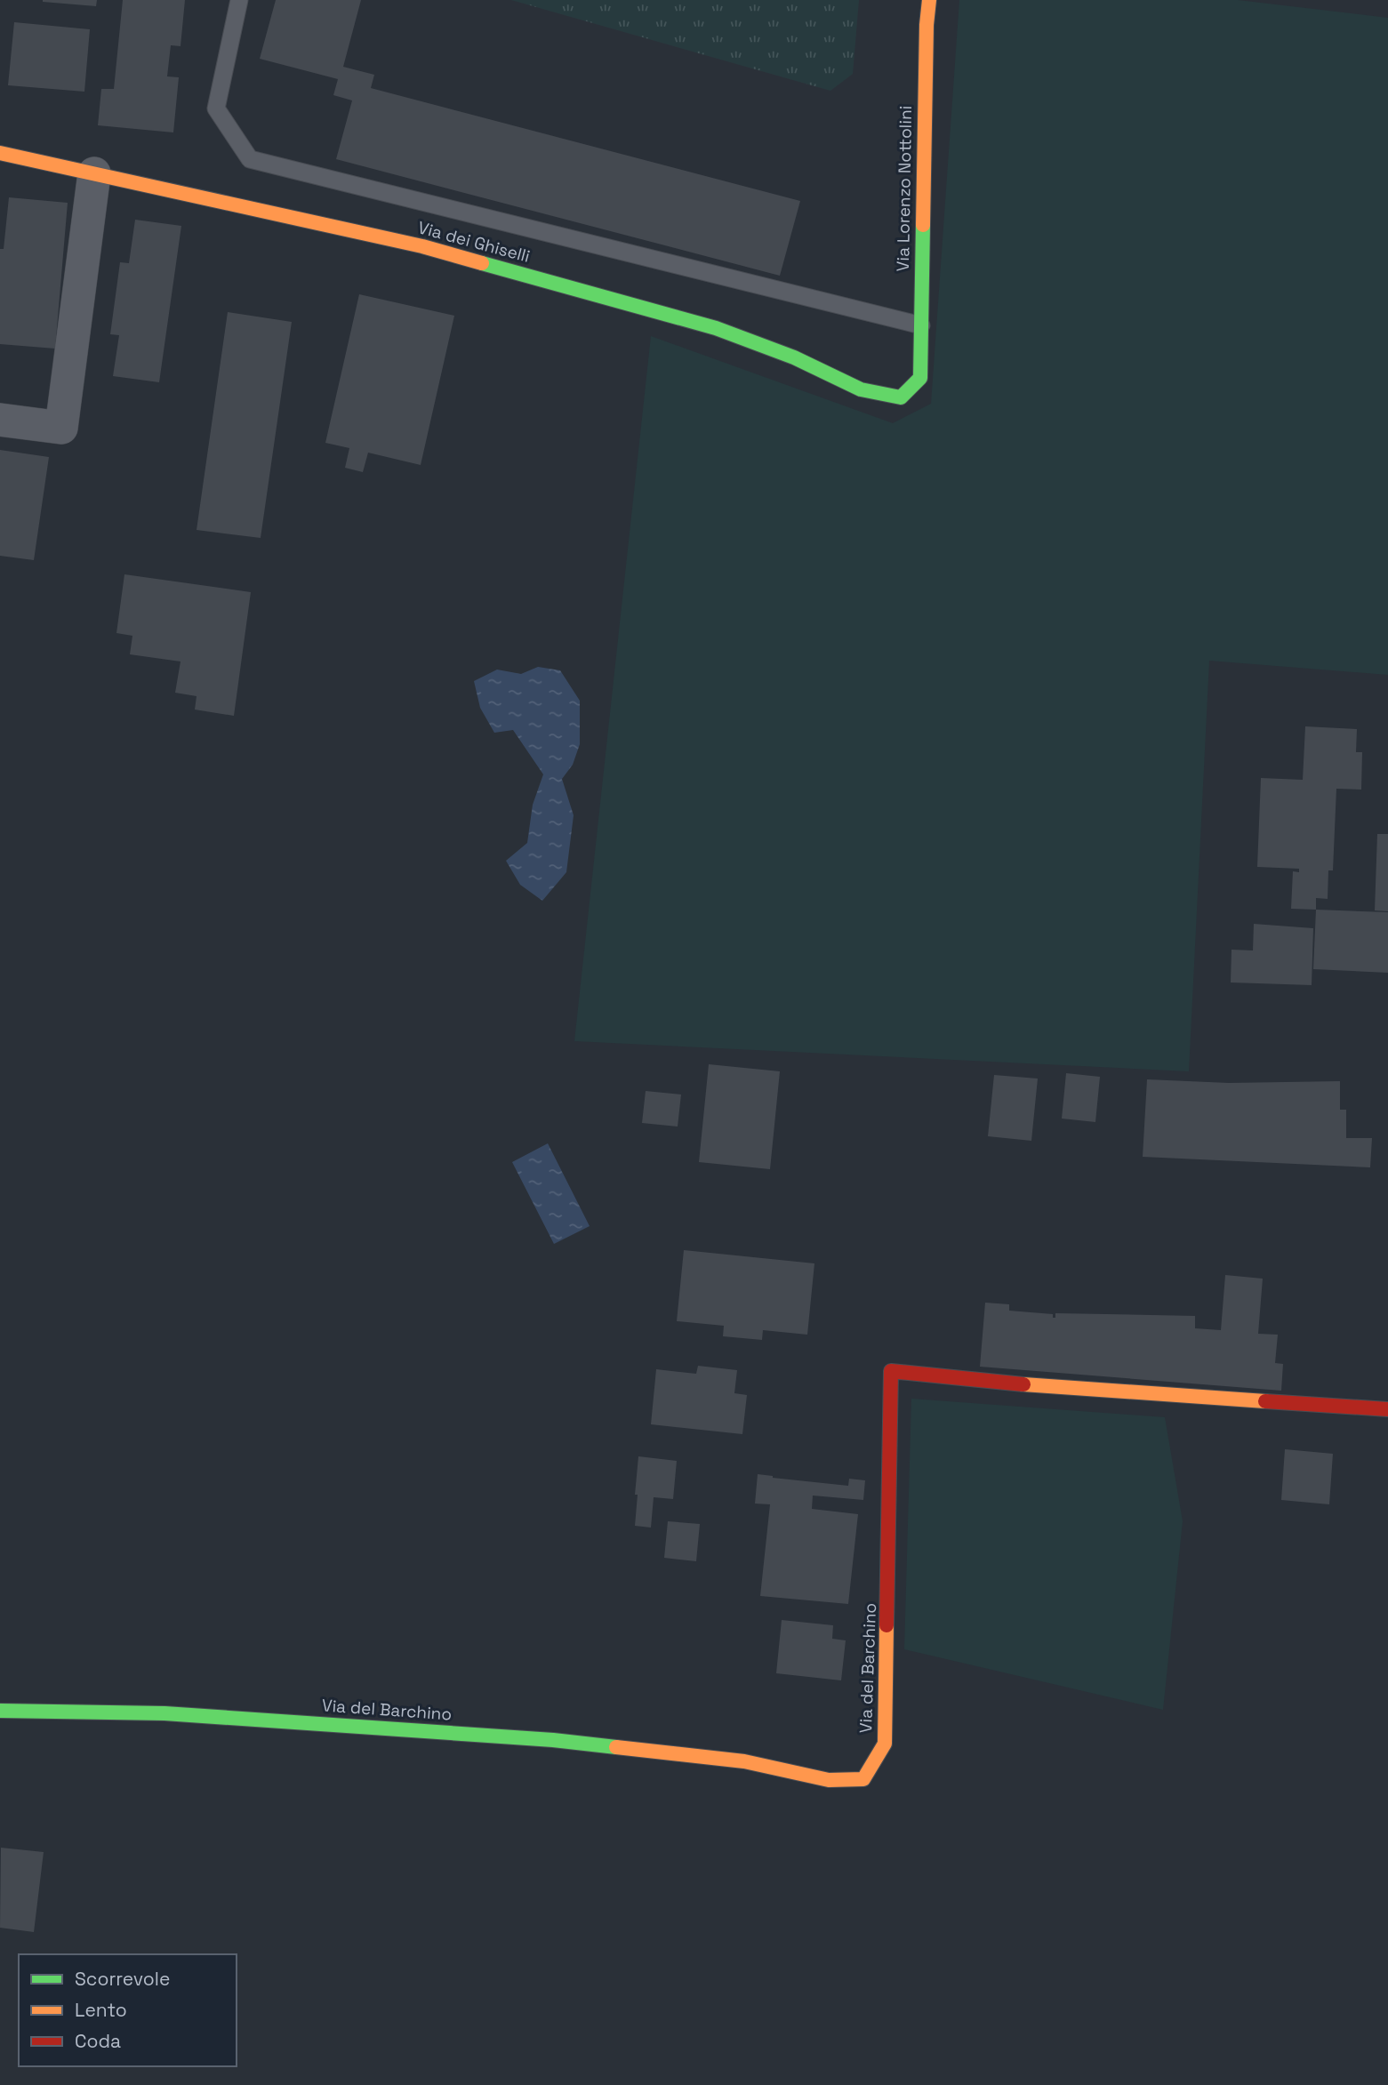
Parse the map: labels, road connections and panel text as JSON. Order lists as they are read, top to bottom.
{
  "streets": {
    "street": ["Via Lorenzo Nottolini", "Via dei Ghiselli", "Via del Barchino"]
  },
  "crossings": [
    ["Via Lorenzo Nottolini", "Via dei Ghiselli"]
  ],
  "legend": ["Scorrevole", "Lento", "Coda"]
}
